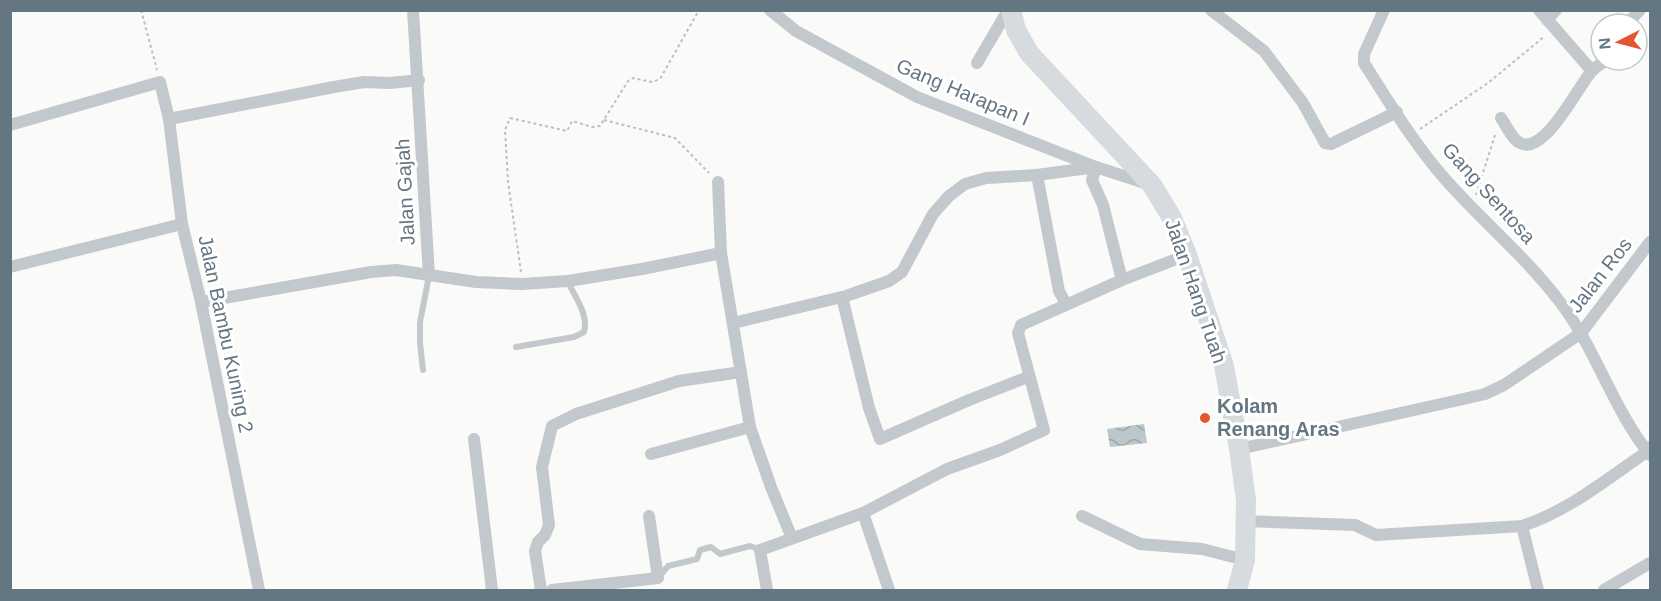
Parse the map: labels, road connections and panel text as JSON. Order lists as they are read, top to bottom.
{
  "streets": {
    "main road": ["Jalan Hang Tuah"],
    "street": [
      "Gang Harapan I",
      "Jalan Gajah",
      "Gang Sentosa",
      "Jalan Ros",
      "Jalan Bambu Kuning 2"
    ]
  },
  "crossings": [
    ["Gang Harapan I", "Jalan Hang Tuah"],
    ["Gang Sentosa", "Jalan Ros"],
    ["Jalan Ros", "Jalan Hang Tuah"]
  ],
  "places": ["Kolam Renang Aras"],
  "north": "left"
}
